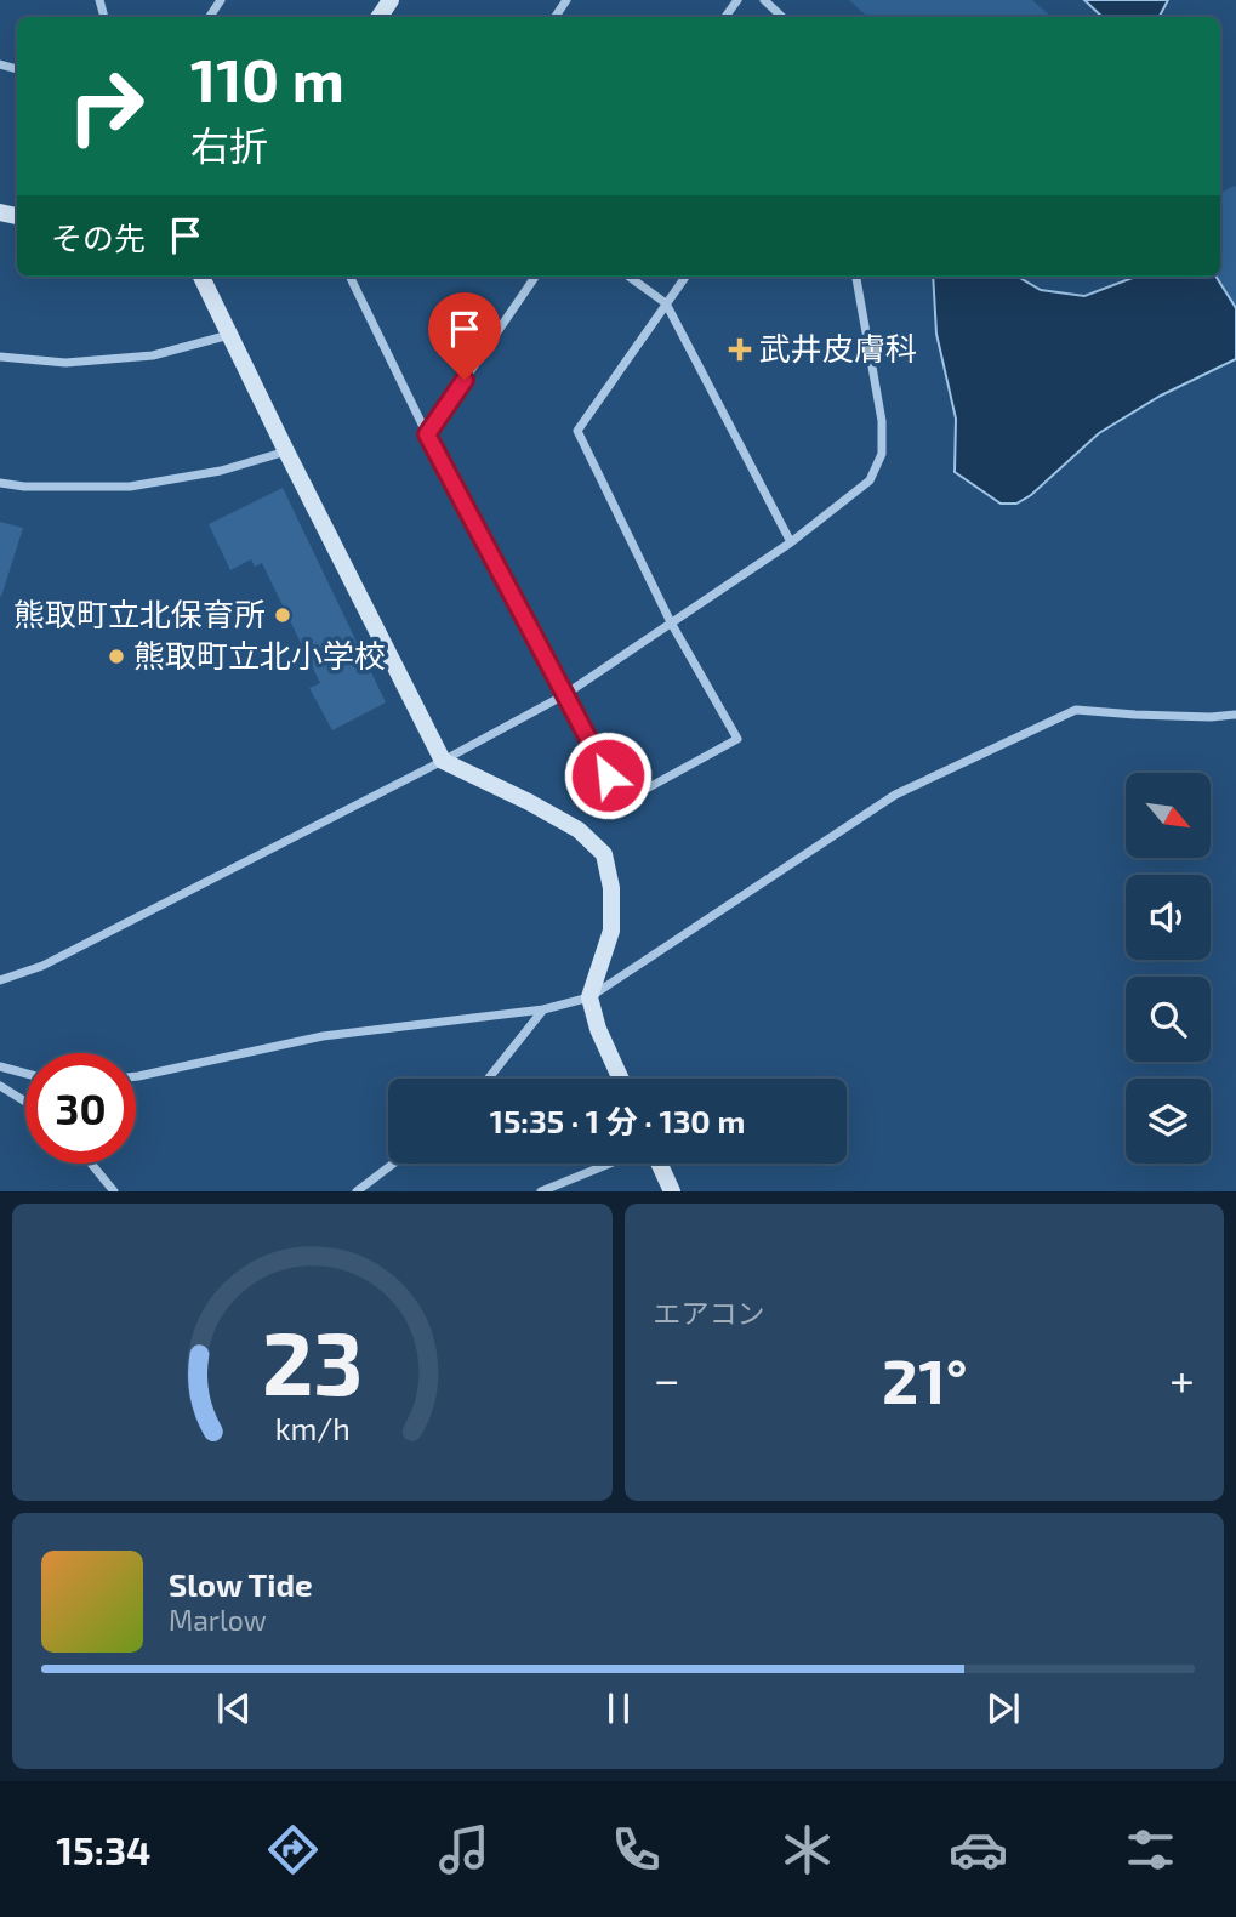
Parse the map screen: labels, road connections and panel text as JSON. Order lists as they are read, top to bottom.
{
  "places": {
    "health": ["武井皮膚科"],
    "other": ["熊取町立北保育所", "熊取町立北小学校"]
  },
  "north": "bottom right",
  "page": {
    "turn": ["110 m", "右折"],
    "then": "その先",
    "limit": "30",
    "trip": "15:35 · 1 分 · 130 m",
    "tile": "エアコン",
    "heat": ["−", "21°", "+"],
    "song": ["Slow Tide", "Marlow"],
    "tabs": "15:34",
    "gauge": ["23", "km/h"]
  }
}
